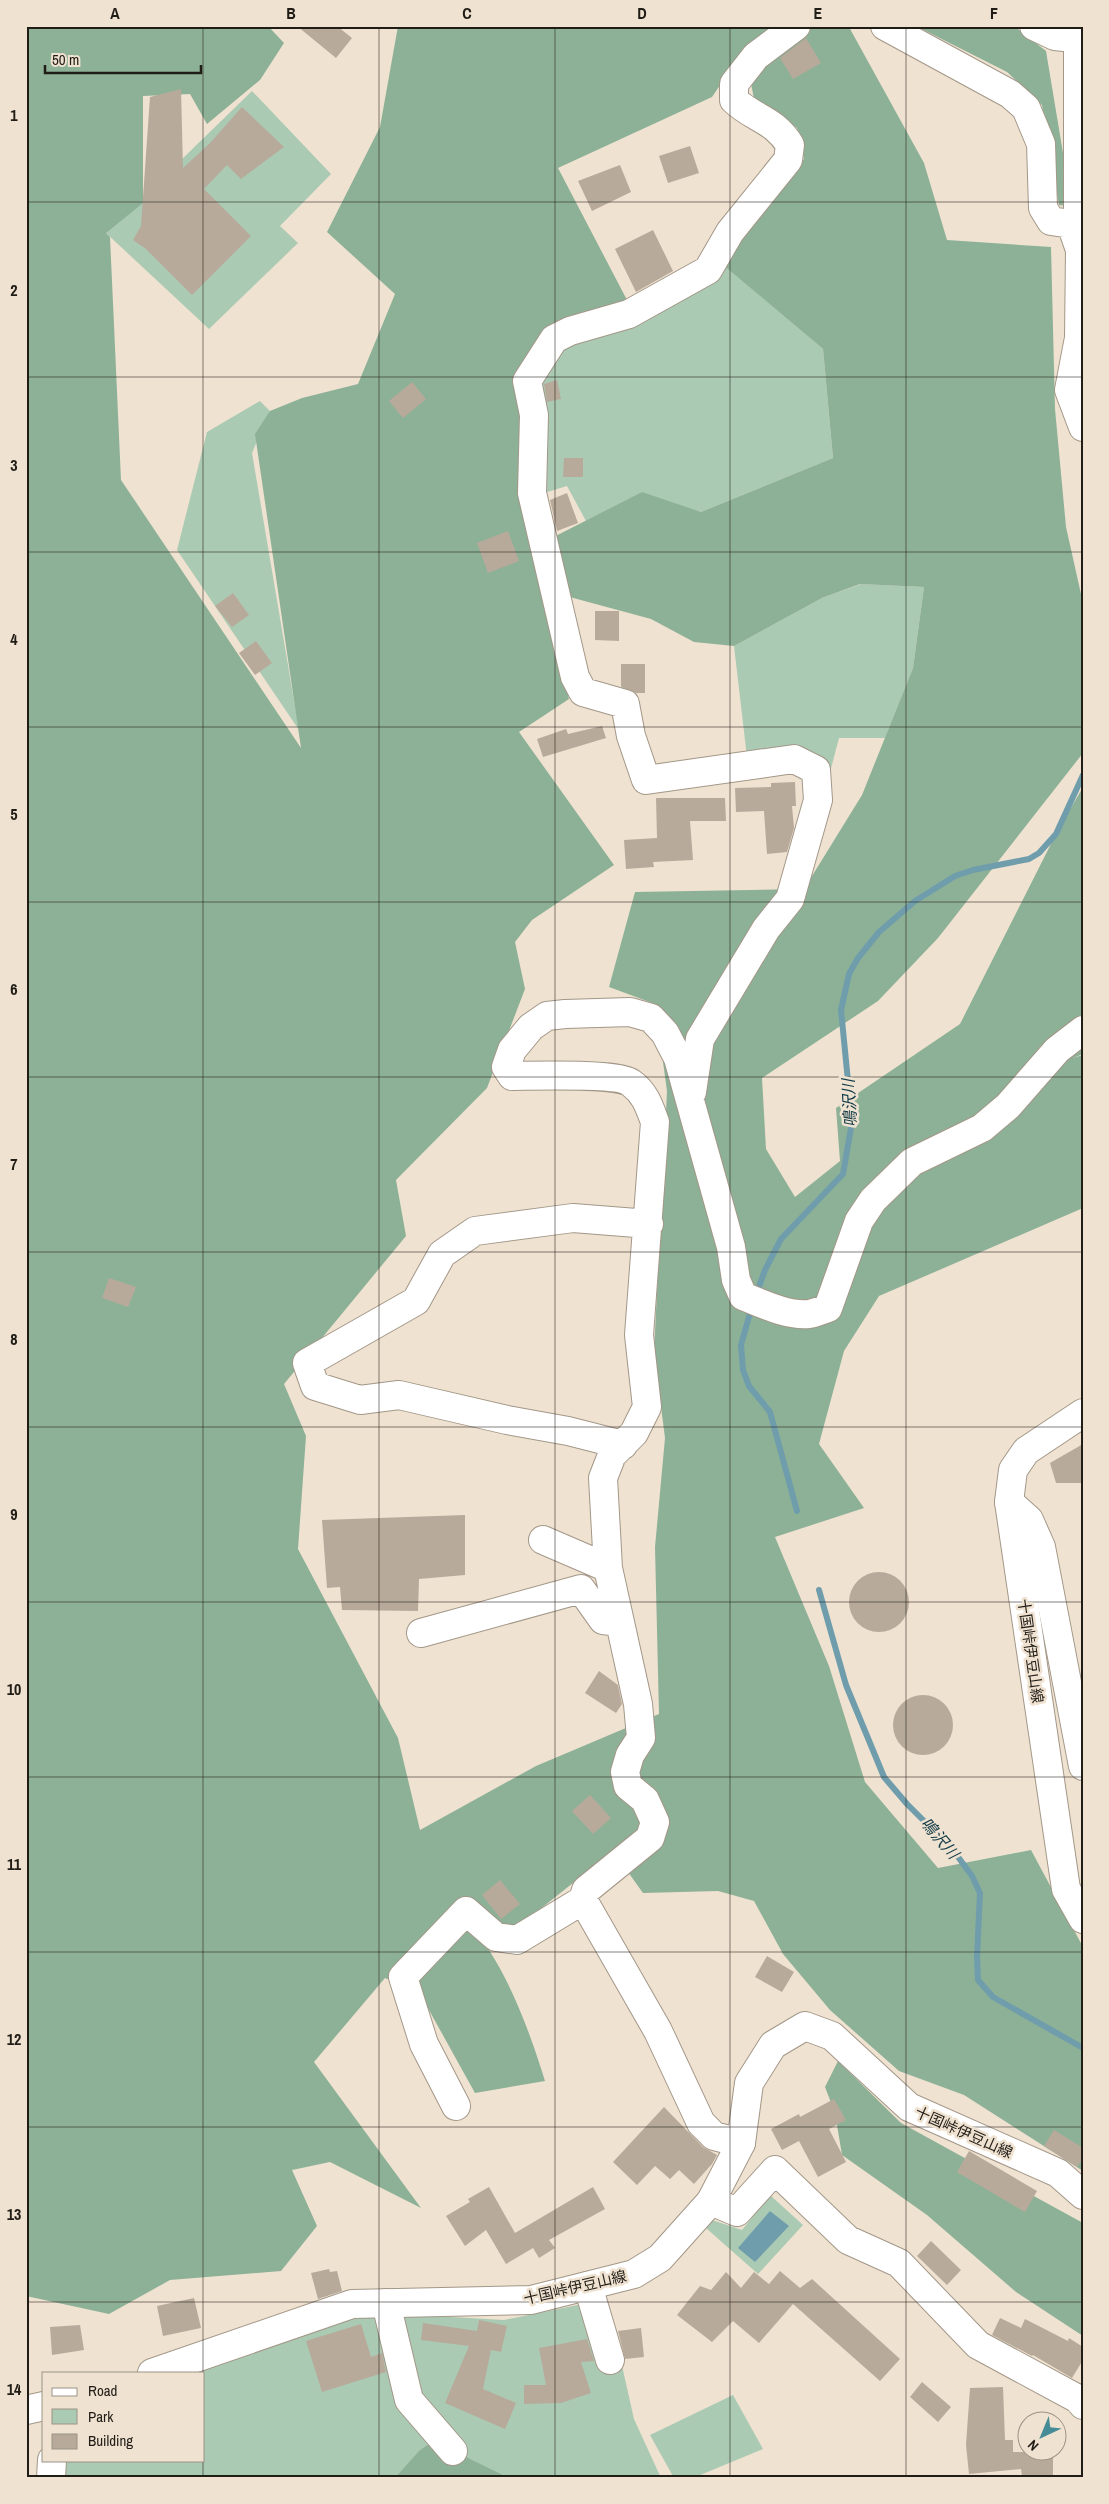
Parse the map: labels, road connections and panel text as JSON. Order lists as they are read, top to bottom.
{
  "streets": {
    "street": ["十国峠伊豆山線"]
  },
  "water": ["鳴沢川"],
  "legend": ["Road", "Park", "Building"],
  "scale_bar": "50 m",
  "north": "bottom left",
  "grid": {
    "columns": [
      "A",
      "B",
      "C",
      "D",
      "E",
      "F"
    ],
    "rows": [
      "1",
      "2",
      "3",
      "4",
      "5",
      "6",
      "7",
      "8",
      "9",
      "10",
      "11",
      "12",
      "13",
      "14"
    ]
  }
}
